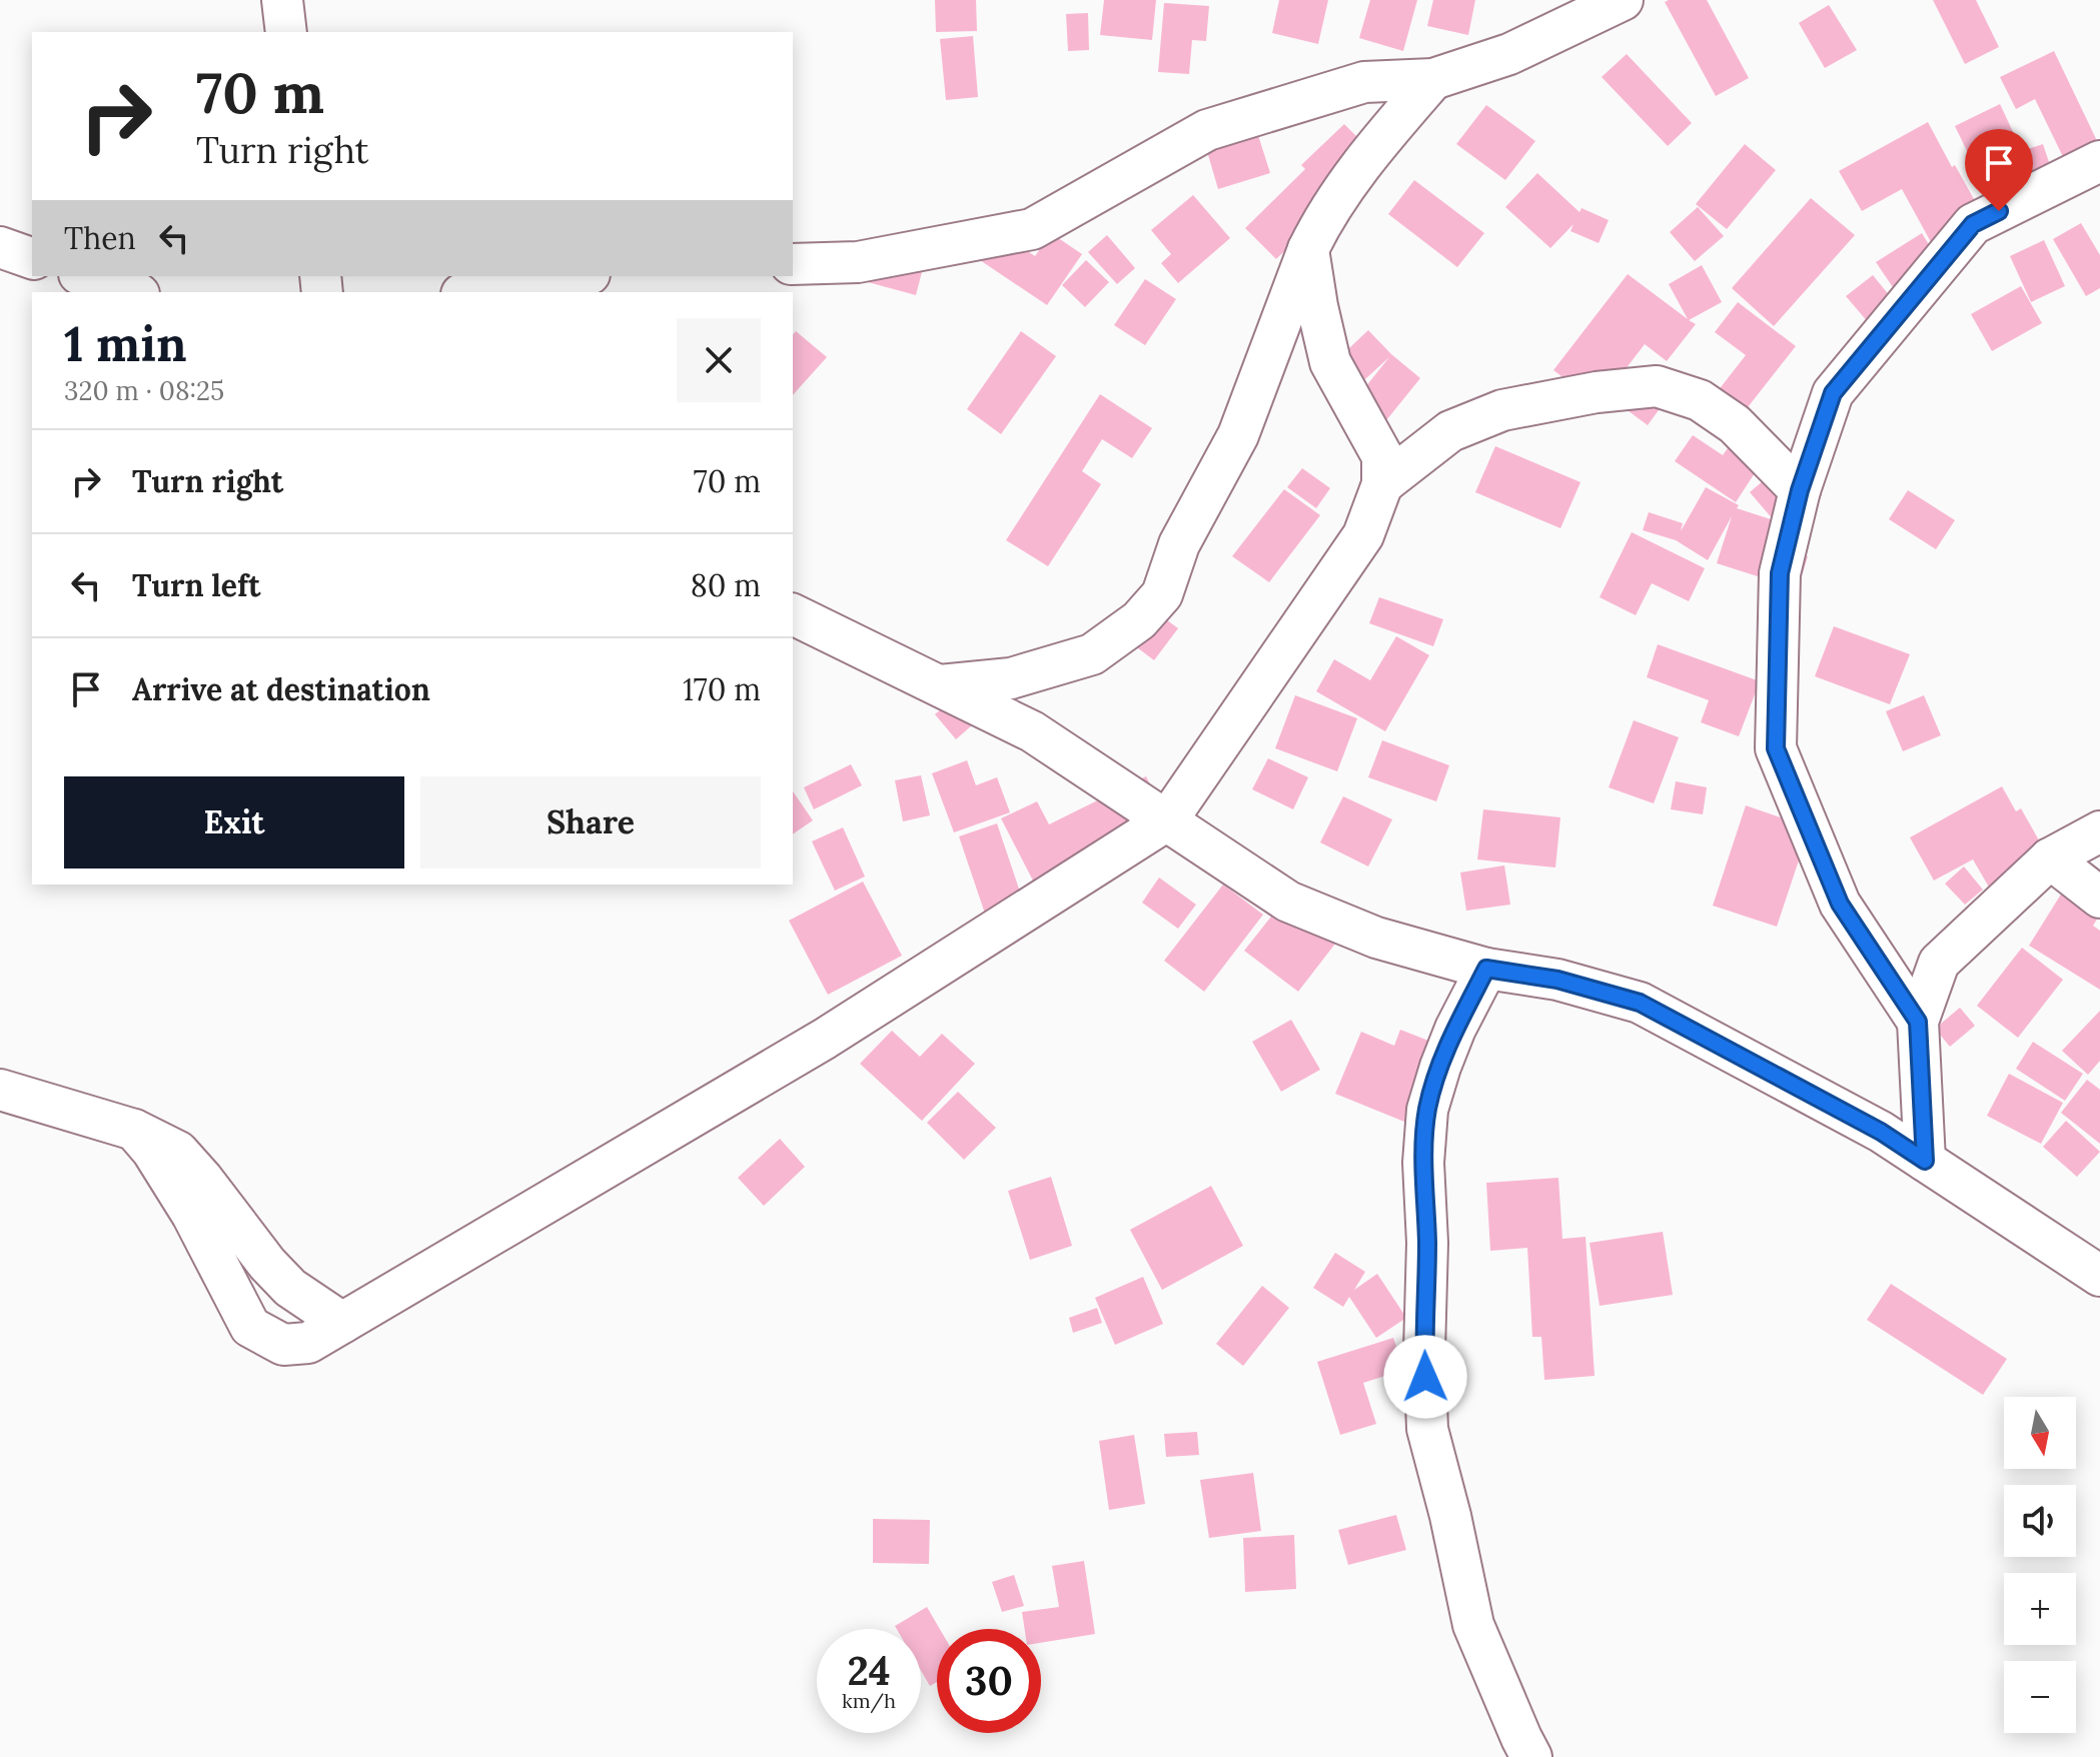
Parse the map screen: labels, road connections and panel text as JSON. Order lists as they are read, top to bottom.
{
  "north": "bottom",
  "page": {
    "turn": ["70 m", "Turn right"],
    "then": "Then",
    "heading": ["1 min", "320 m · 08:25"],
    "list": [
      {
        "name": "Turn right",
        "value": "70 m"
      },
      {
        "name": "Turn left",
        "value": "80 m"
      },
      {
        "name": "Arrive at destination",
        "value": "170 m"
      }
    ],
    "buttons": ["Exit", "Share"],
    "map_buttons": ["+", "−"],
    "speed": "24 km/h",
    "limit": "30"
  }
}
